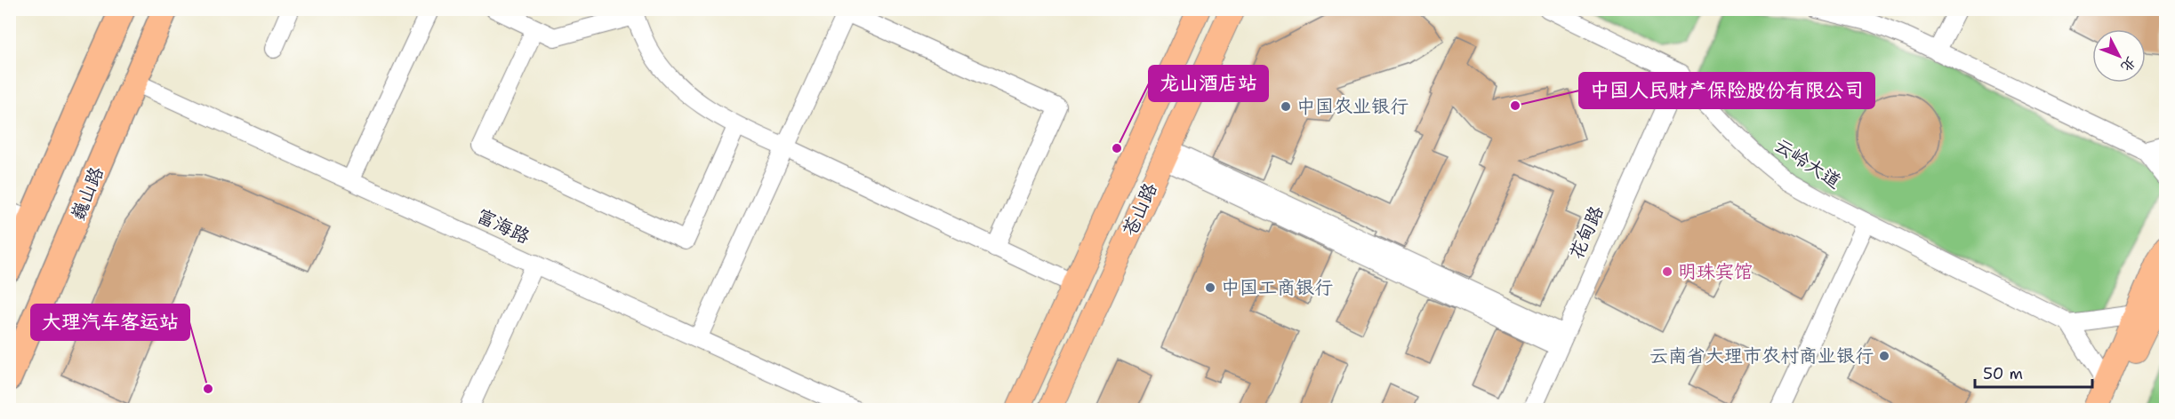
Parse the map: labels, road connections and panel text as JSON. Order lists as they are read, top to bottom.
{
  "streets": {
    "highway": ["巍山路"],
    "main road": ["苍山路"],
    "street": ["云岭大道", "富海路", "花甸路"]
  },
  "crossings": [
    ["云岭大道", "花甸路"],
    ["巍山路", "富海路"]
  ],
  "places": [
    "中国人民财产保险股份有限公司",
    "中国农业银行",
    "龙山酒店站",
    "明珠宾馆",
    "中国工商银行",
    "云南省大理市农村商业银行",
    "大理汽车客运站"
  ],
  "scale_bar": "50 m",
  "north": "bottom right"
}
